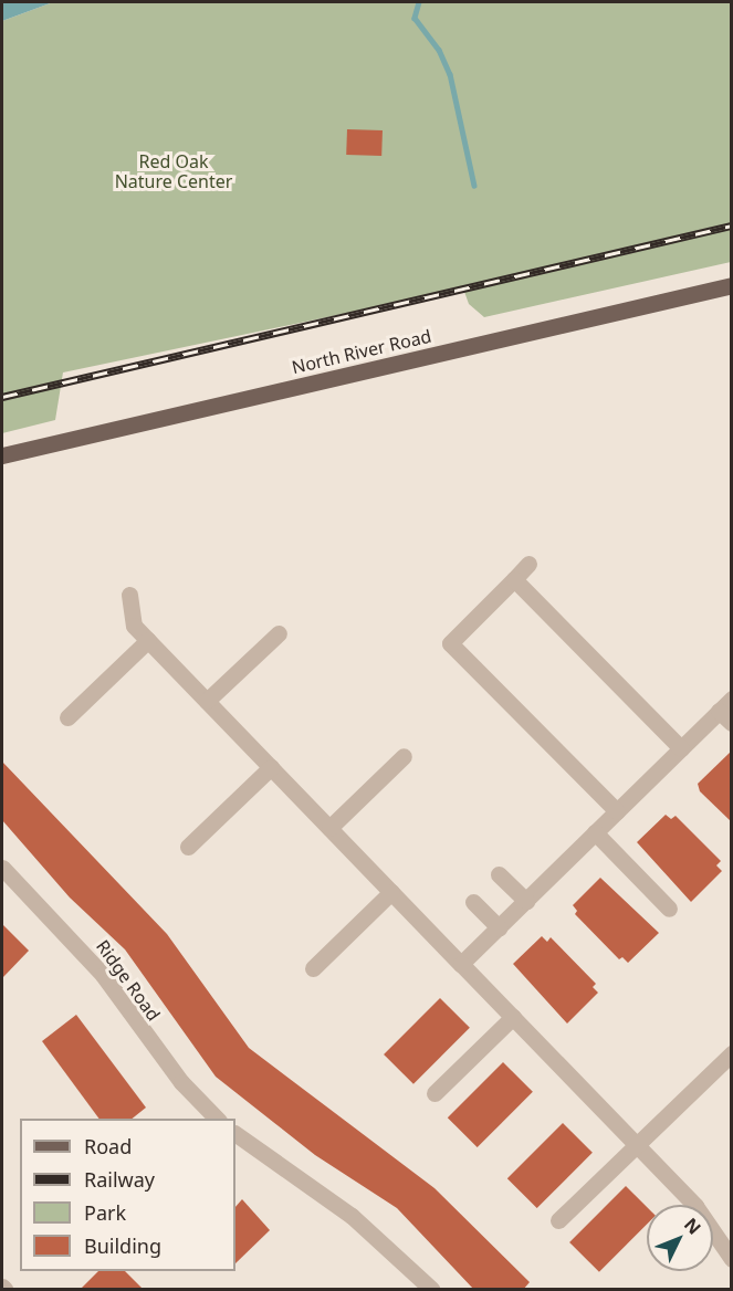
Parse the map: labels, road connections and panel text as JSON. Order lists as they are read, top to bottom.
{
  "streets": {
    "main road": ["North River Road"],
    "street": ["Ridge Road"]
  },
  "parks": ["Red Oak Nature Center"],
  "legend": [
    "Road",
    "Railway",
    "Park",
    "Building"
  ],
  "north": "top right"
}
